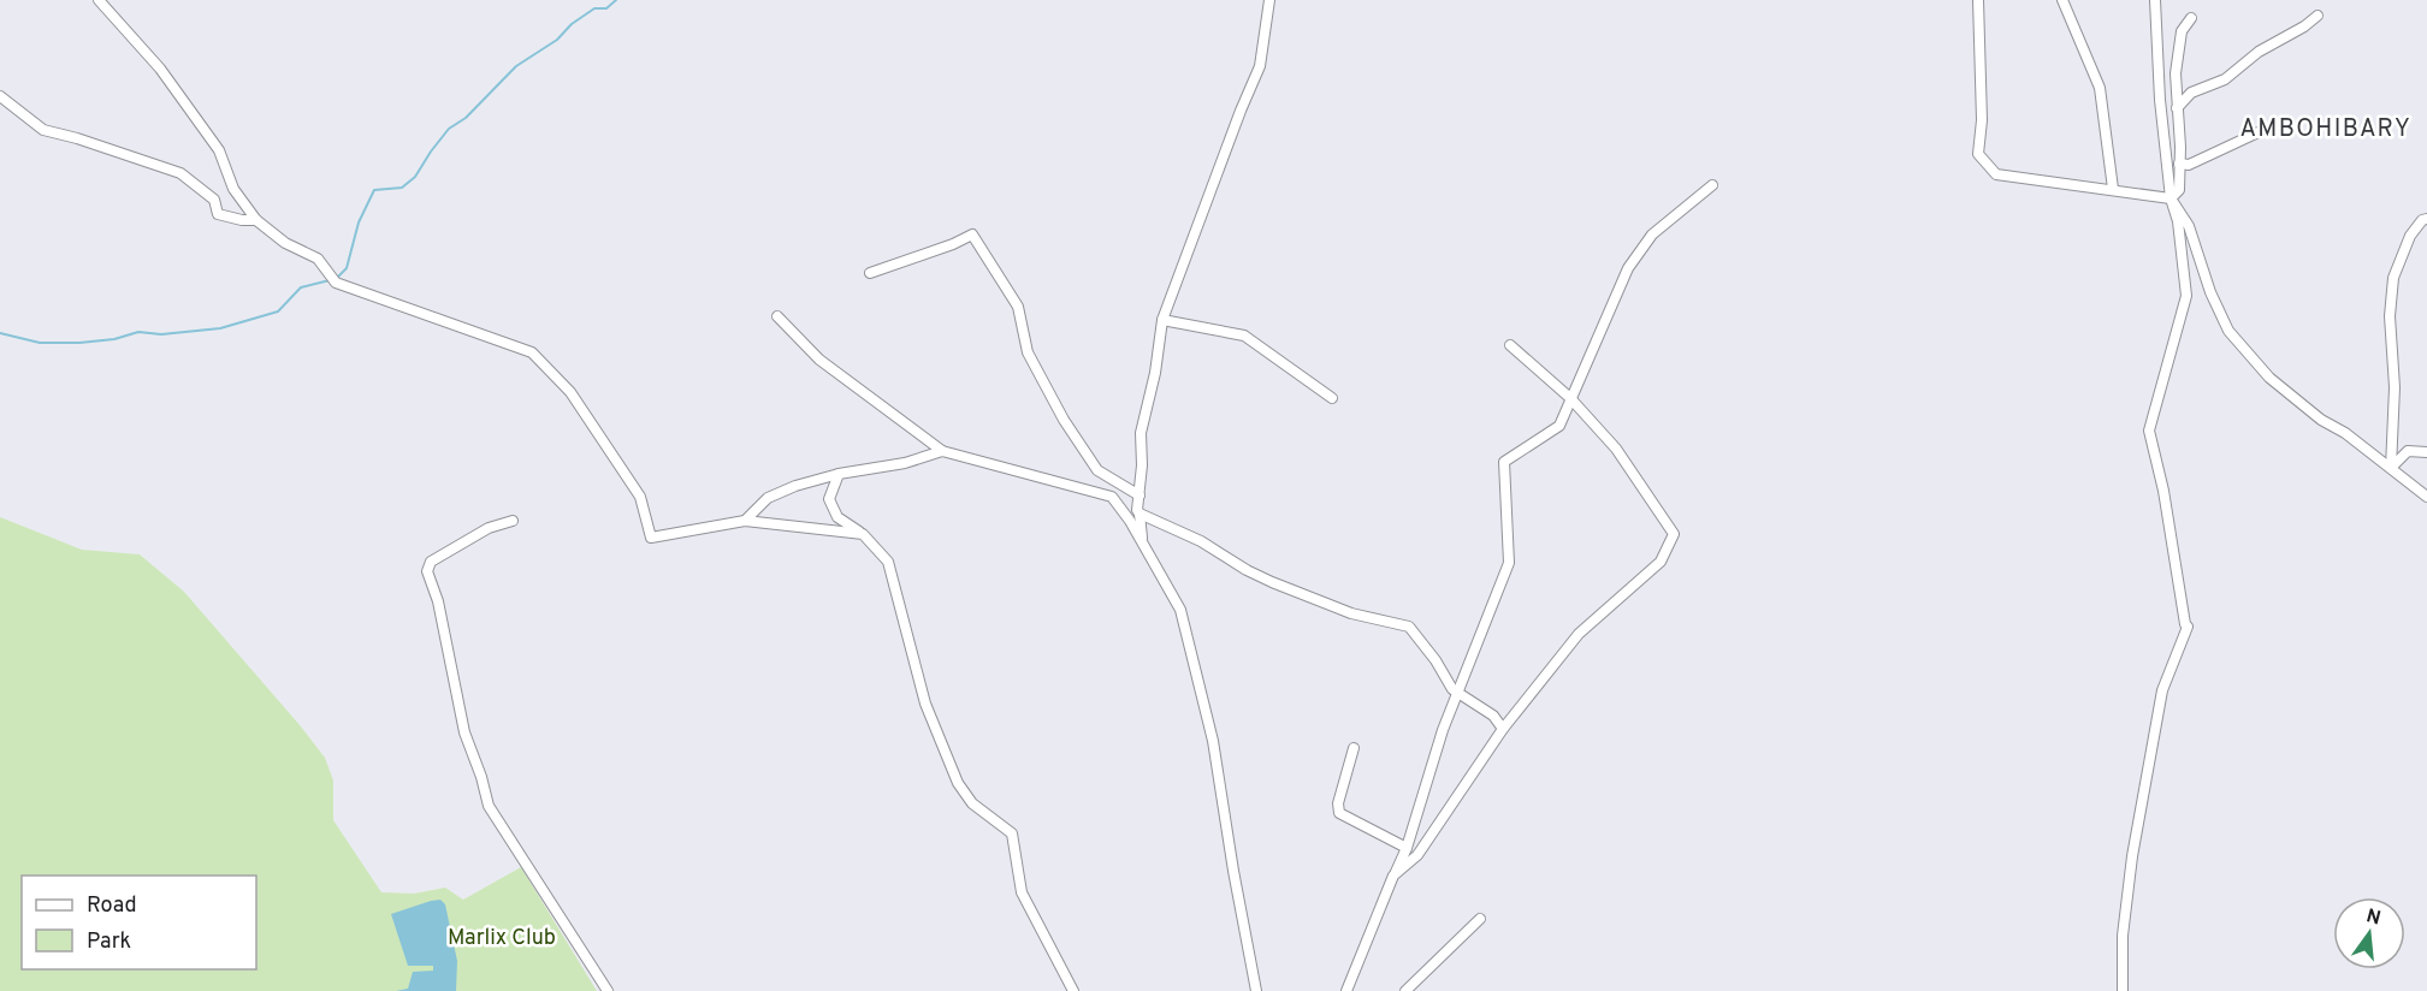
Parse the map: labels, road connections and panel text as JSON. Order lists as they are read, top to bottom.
{
  "districts": ["AMBOHIBARY"],
  "parks": ["Marlix Club"],
  "legend": ["Road", "Park"],
  "north": "top"
}
